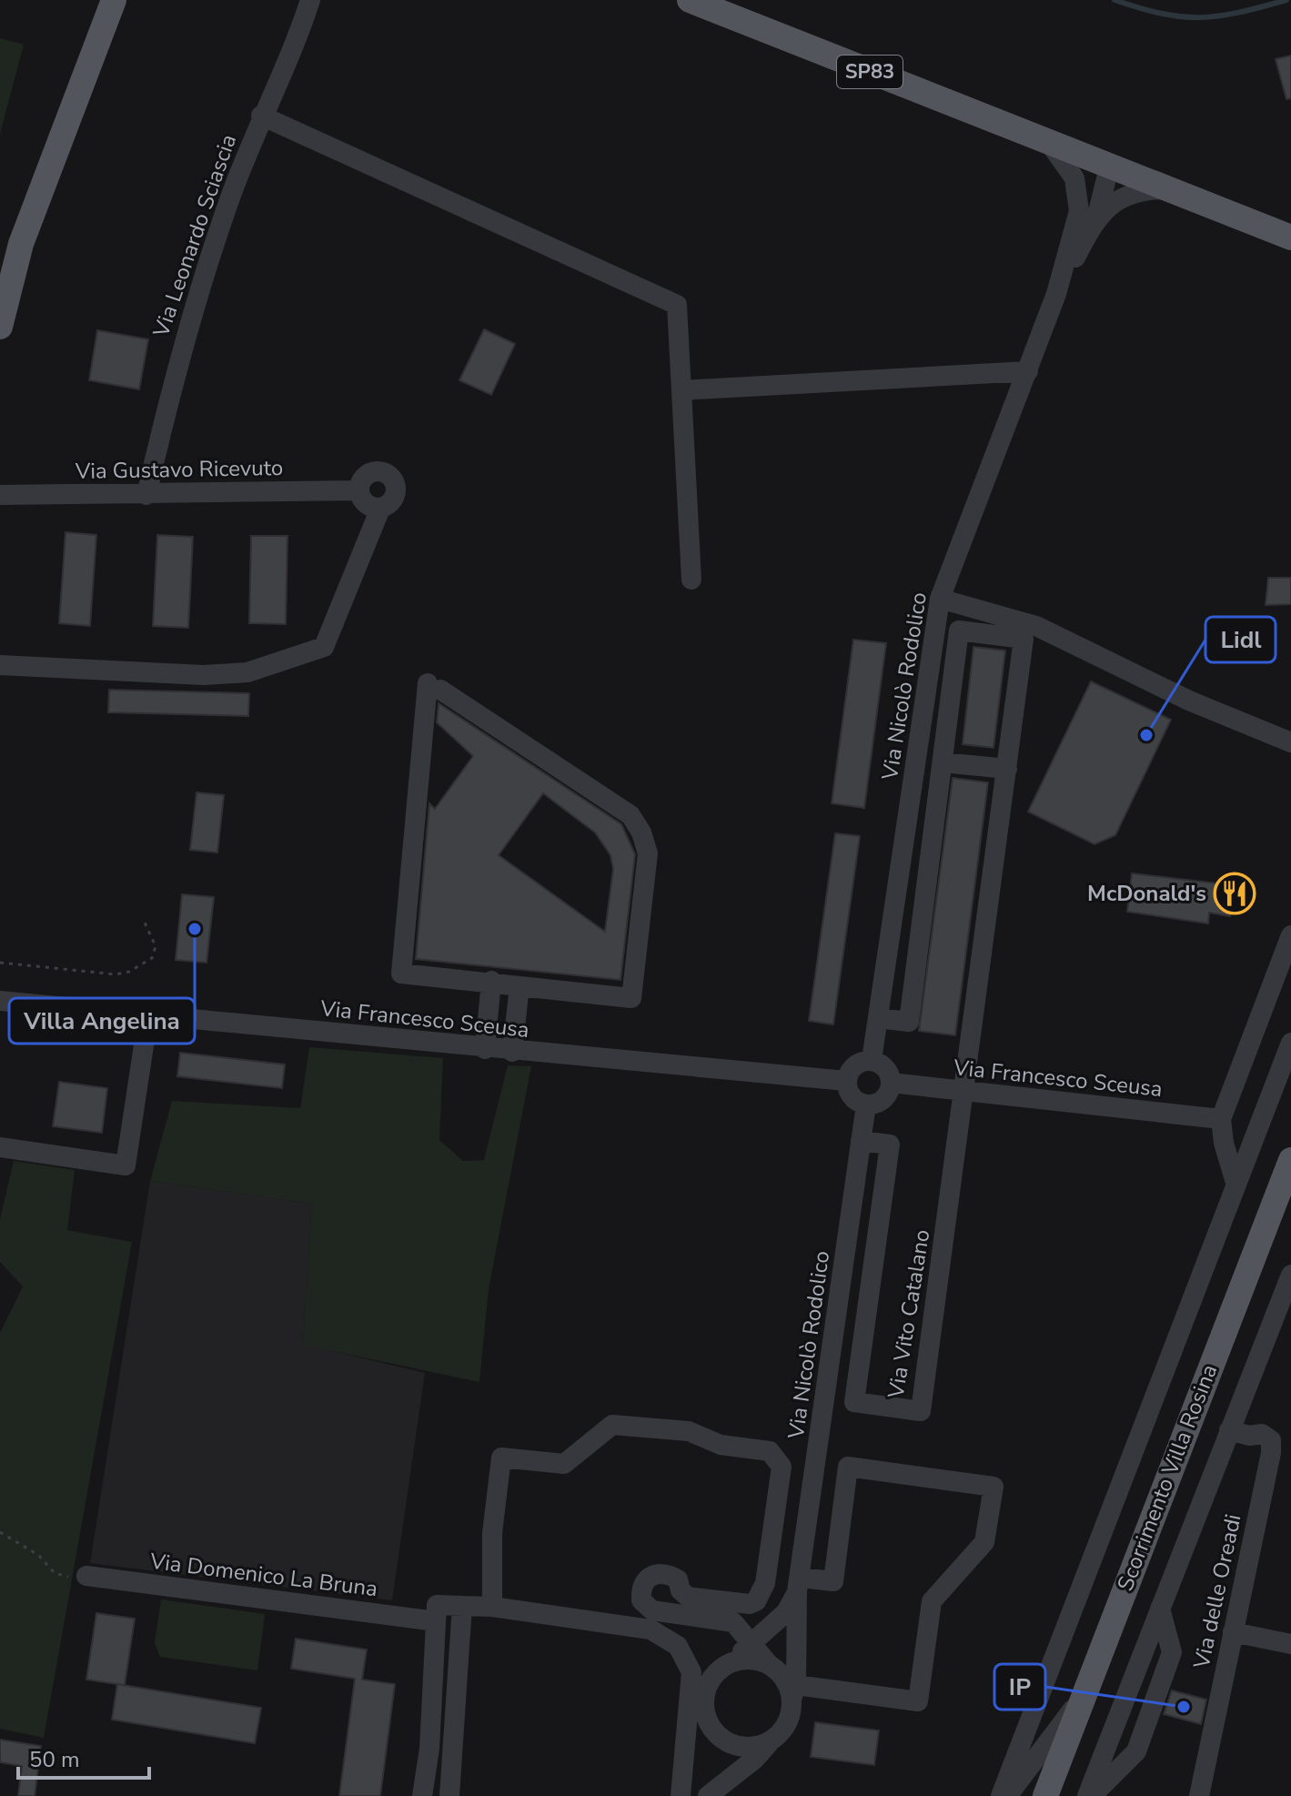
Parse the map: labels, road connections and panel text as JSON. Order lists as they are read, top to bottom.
{
  "streets": {
    "main road": ["SP83", "Scorrimento Villa Rosina"],
    "street": [
      "Via Leonardo Sciascia",
      "Via Gustavo Ricevuto",
      "Via Nicolò Rodolico",
      "Via Francesco Sceusa",
      "Via Vito Catalano",
      "Via Domenico La Bruna",
      "Via delle Oreadi"
    ]
  },
  "crossings": [
    ["SP83", "Via Nicolò Rodolico"],
    ["Via Leonardo Sciascia", "Via Gustavo Ricevuto"],
    ["Via Nicolò Rodolico", "Via Francesco Sceusa"],
    ["Via Nicolò Rodolico", "Via Vito Catalano"],
    ["Via Nicolò Rodolico", "Via Domenico La Bruna"],
    ["Via Francesco Sceusa", "Via Vito Catalano"]
  ],
  "places": {
    "other": ["Lidl", "Villa Angelina", "IP"],
    "restaurant": ["McDonald's"]
  },
  "scale_bar": "50 m"
}
